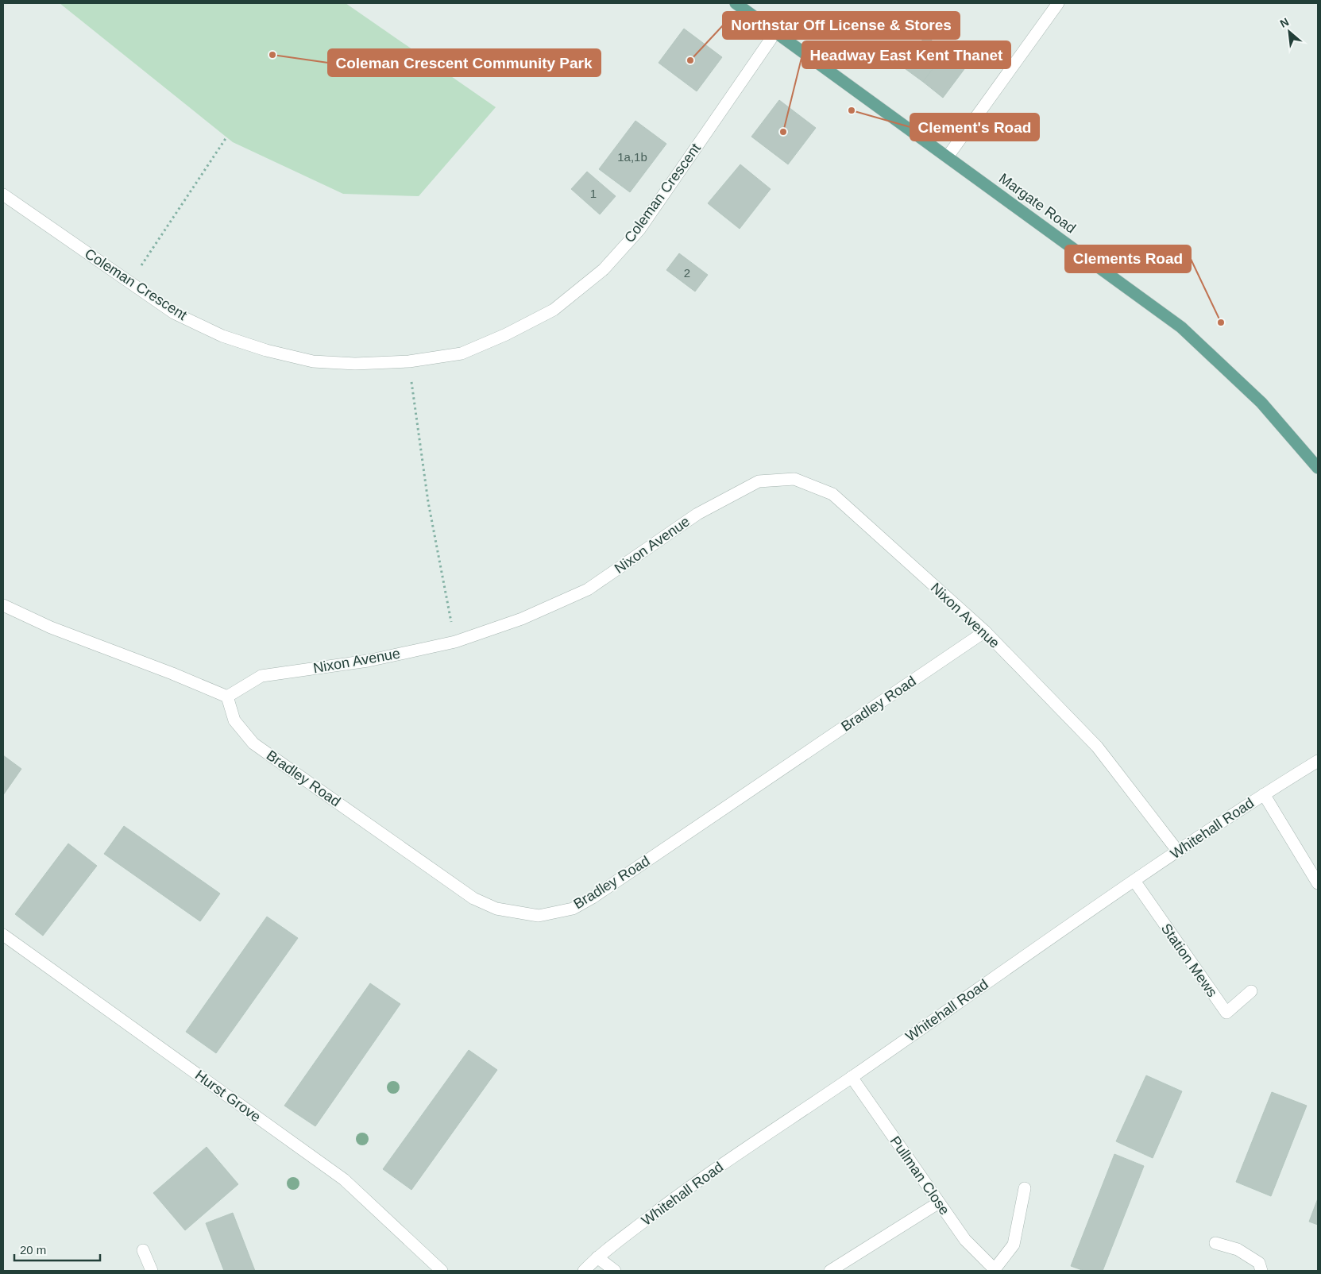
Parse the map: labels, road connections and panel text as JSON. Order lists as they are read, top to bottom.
{
  "streets": {
    "main road": ["Margate Road"],
    "street": [
      "Coleman Crescent",
      "Nixon Avenue",
      "Bradley Road",
      "Whitehall Road",
      "Station Mews",
      "Hurst Grove",
      "Pullman Close"
    ]
  },
  "crossings": [
    ["Coleman Crescent", "Margate Road"],
    ["Nixon Avenue", "Bradley Road"],
    ["Nixon Avenue", "Whitehall Road"],
    ["Whitehall Road", "Station Mews"],
    ["Whitehall Road", "Pullman Close"]
  ],
  "places": [
    "Coleman Crescent Community Park",
    "Northstar Off License & Stores",
    "Clement's Road",
    "Headway East Kent Thanet",
    "Clements Road"
  ],
  "house_numbers": ["1a,1b", "1", "2"],
  "scale_bar": "20 m",
  "north": "top left"
}
